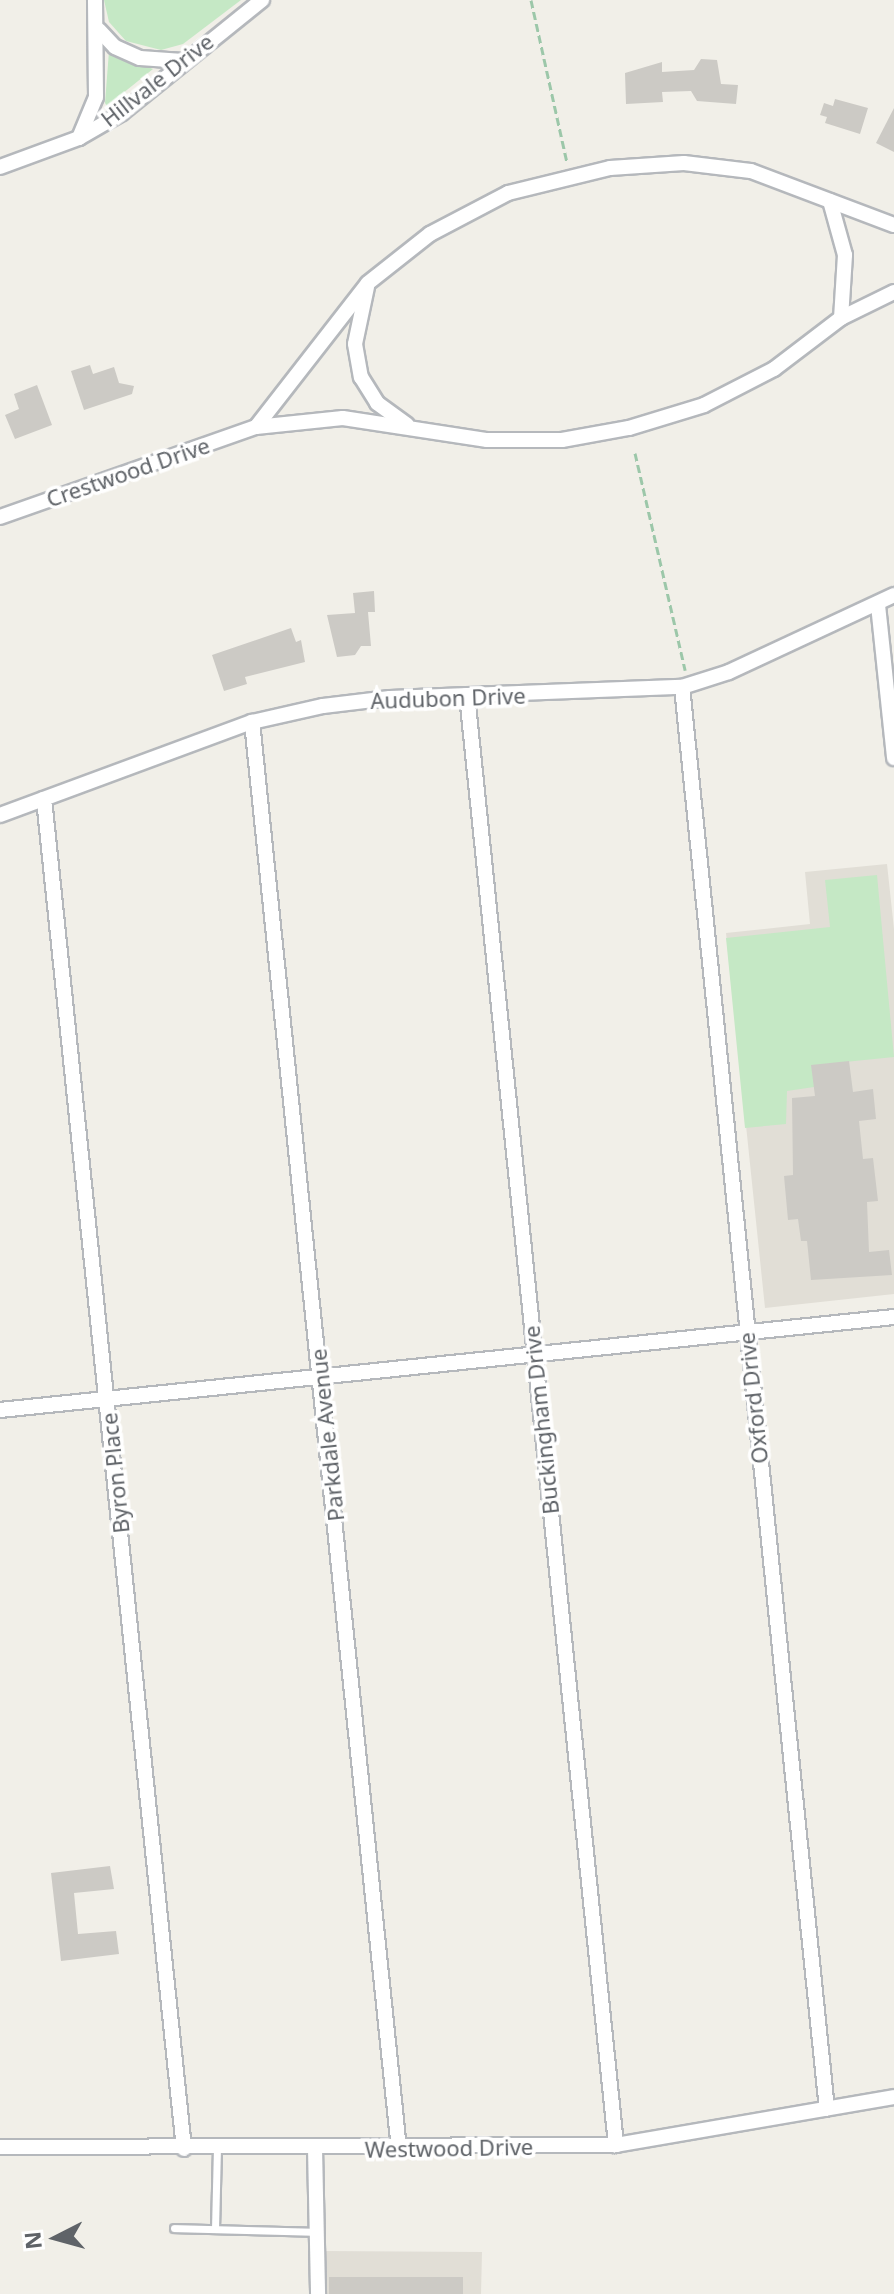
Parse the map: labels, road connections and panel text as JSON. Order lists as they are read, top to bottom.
{
  "streets": {
    "street": [
      "Hillvale Drive",
      "Crestwood Drive",
      "Audubon Drive",
      "Oxford Drive",
      "Buckingham Drive",
      "Parkdale Avenue",
      "Byron Place",
      "Westwood Drive"
    ]
  },
  "crossings": [
    ["Audubon Drive", "Oxford Drive"],
    ["Audubon Drive", "Buckingham Drive"],
    ["Audubon Drive", "Parkdale Avenue"],
    ["Audubon Drive", "Byron Place"],
    ["Oxford Drive", "Westwood Drive"],
    ["Buckingham Drive", "Westwood Drive"],
    ["Parkdale Avenue", "Westwood Drive"],
    ["Byron Place", "Westwood Drive"]
  ],
  "north": "left"
}
